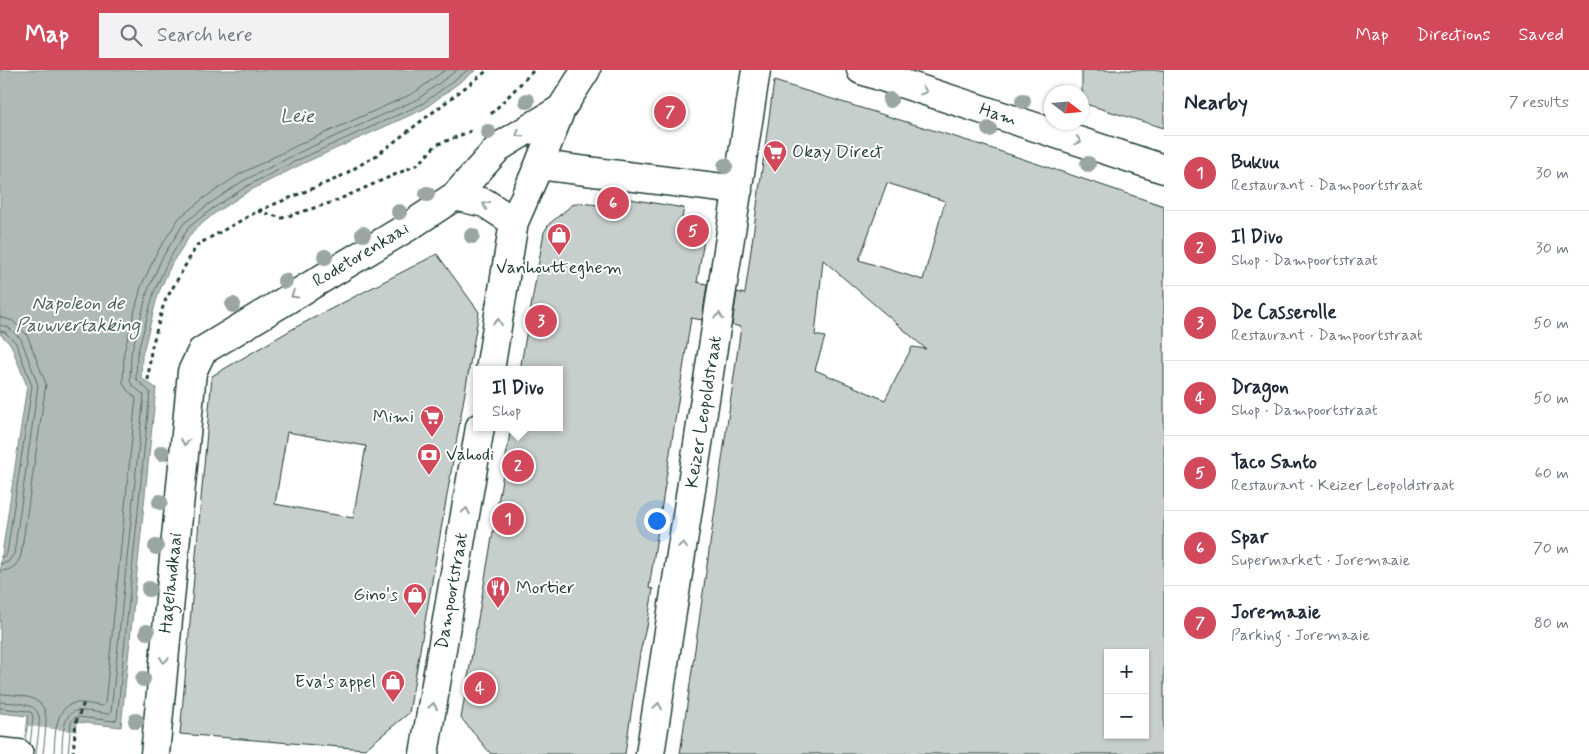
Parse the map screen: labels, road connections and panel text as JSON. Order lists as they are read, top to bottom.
{
  "streets": {
    "street": [
      "Ham",
      "Rodetorenkaai",
      "Keizer Leopoldstraat",
      "Hagelandkaai",
      "Dampoortstraat"
    ]
  },
  "crossings": [
    ["Rodetorenkaai", "Hagelandkaai"]
  ],
  "one_way": [
    "Ham",
    "Rodetorenkaai",
    "Hagelandkaai",
    "Dampoortstraat"
  ],
  "water": ["Leie", "Napoleon de Pauwvertakking"],
  "places": {
    "supermarket": ["Okay Direct", "Mimi"],
    "shop": ["Vanhoutteghem", "Gino's", "Eva's appel"],
    "bank": ["Vahodi"],
    "restaurant": ["Mortier"]
  },
  "north": "right",
  "page": {
    "header": "Map",
    "search": "Search here",
    "nav": ["Map", "Directions", "Saved"],
    "heading": ["Nearby", "7 results"],
    "pins": [
      "7",
      "6",
      "5",
      "3",
      "2",
      "1",
      "4"
    ],
    "list": [
      {
        "mark": "1",
        "name": "Bukuu",
        "note": "Restaurant · Dampoortstraat",
        "value": "30 m"
      },
      {
        "mark": "2",
        "name": "Il Divo",
        "note": "Shop · Dampoortstraat",
        "value": "30 m"
      },
      {
        "mark": "3",
        "name": "De Casserolle",
        "note": "Restaurant · Dampoortstraat",
        "value": "50 m"
      },
      {
        "mark": "4",
        "name": "Dragon",
        "note": "Shop · Dampoortstraat",
        "value": "50 m"
      },
      {
        "mark": "5",
        "name": "Taco Santo",
        "note": "Restaurant · Keizer Leopoldstraat",
        "value": "60 m"
      },
      {
        "mark": "6",
        "name": "Spar",
        "note": "Supermarket · Joremaaie",
        "value": "70 m"
      },
      {
        "mark": "7",
        "name": "Joremaaie",
        "note": "Parking · Joremaaie",
        "value": "80 m"
      }
    ],
    "popup": ["Il Divo", "Shop"],
    "map_buttons": ["+", "−"]
  }
}
